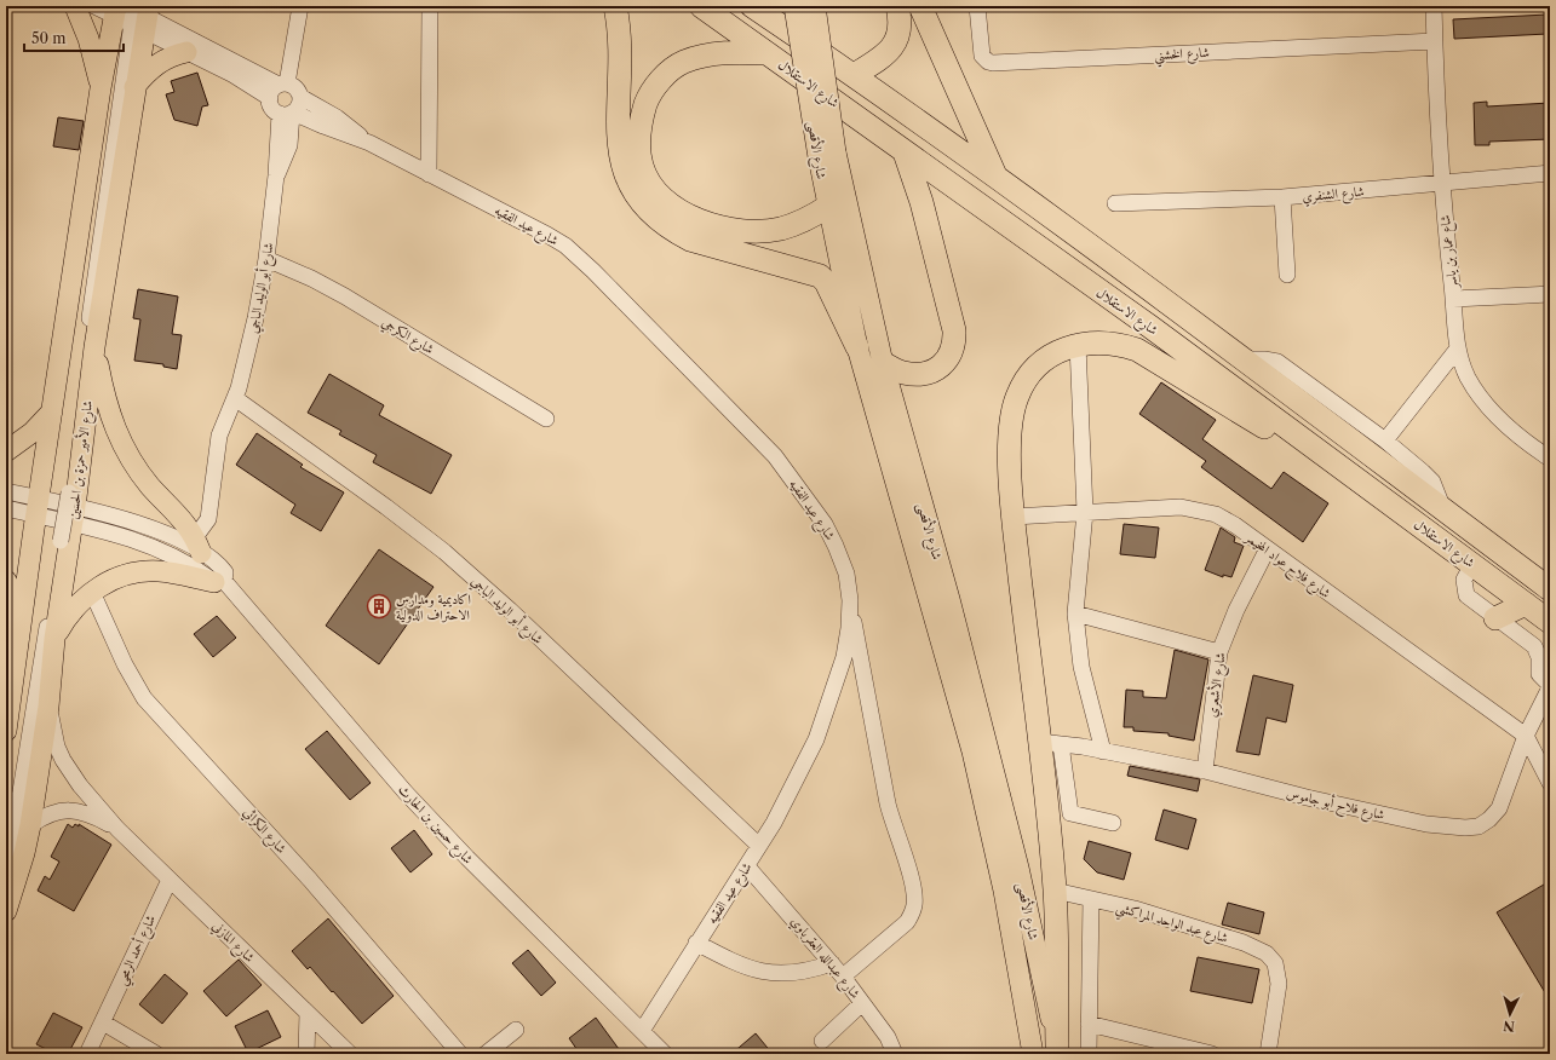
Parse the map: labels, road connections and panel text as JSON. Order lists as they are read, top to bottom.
{
  "streets": {
    "highway": ["شارع الاستقلال"],
    "main road": ["شارع الأقصى", "شارع الأمير حمزة بن الحسين"],
    "street": [
      "شارع الخشني",
      "شارع الشنفري",
      "شارع عيد الفقيه",
      "شاع عمار بن ياسر",
      "شارع أبو الوليد الباجي",
      "شارع الكرجي",
      "شارع فلاح عواد المخيمر",
      "شارع الأشعري",
      "شارع فلاح أبو جاموس",
      "شارع حسين بن الحارث",
      "شارع الكراثي",
      "شارع عبد الواحد المراكشي",
      "شارع المازني",
      "شارع أحمد الرمحي",
      "شارع عبدالله العقرباوي"
    ]
  },
  "crossings": [
    ["شارع الخشني", "شاع عمار بن ياسر"],
    ["شارع الشنفري", "شاع عمار بن ياسر"],
    ["شارع عيد الفقيه", "شارع أبو الوليد الباجي"],
    ["شارع عيد الفقيه", "شارع حسين بن الحارث"],
    ["شارع عيد الفقيه", "شارع عبدالله العقرباوي"],
    ["شارع أبو الوليد الباجي", "شارع الكرجي"],
    ["شارع أبو الوليد الباجي", "شارع حسين بن الحارث"],
    ["شارع الأمير حمزة بن الحسين", "شارع حسين بن الحارث"],
    ["شارع الأمير حمزة بن الحسين", "شارع المازني"],
    ["شارع فلاح عواد المخيمر", "شارع الأشعري"],
    ["شارع فلاح عواد المخيمر", "شارع فلاح أبو جاموس"],
    ["شارع الأشعري", "شارع فلاح أبو جاموس"],
    ["شارع المازني", "شارع أحمد الرمحي"]
  ],
  "places": {
    "building": ["اكاديمية ومدارس الاحتراف الدولية"]
  },
  "scale_bar": "50 m",
  "north": "bottom"
}
